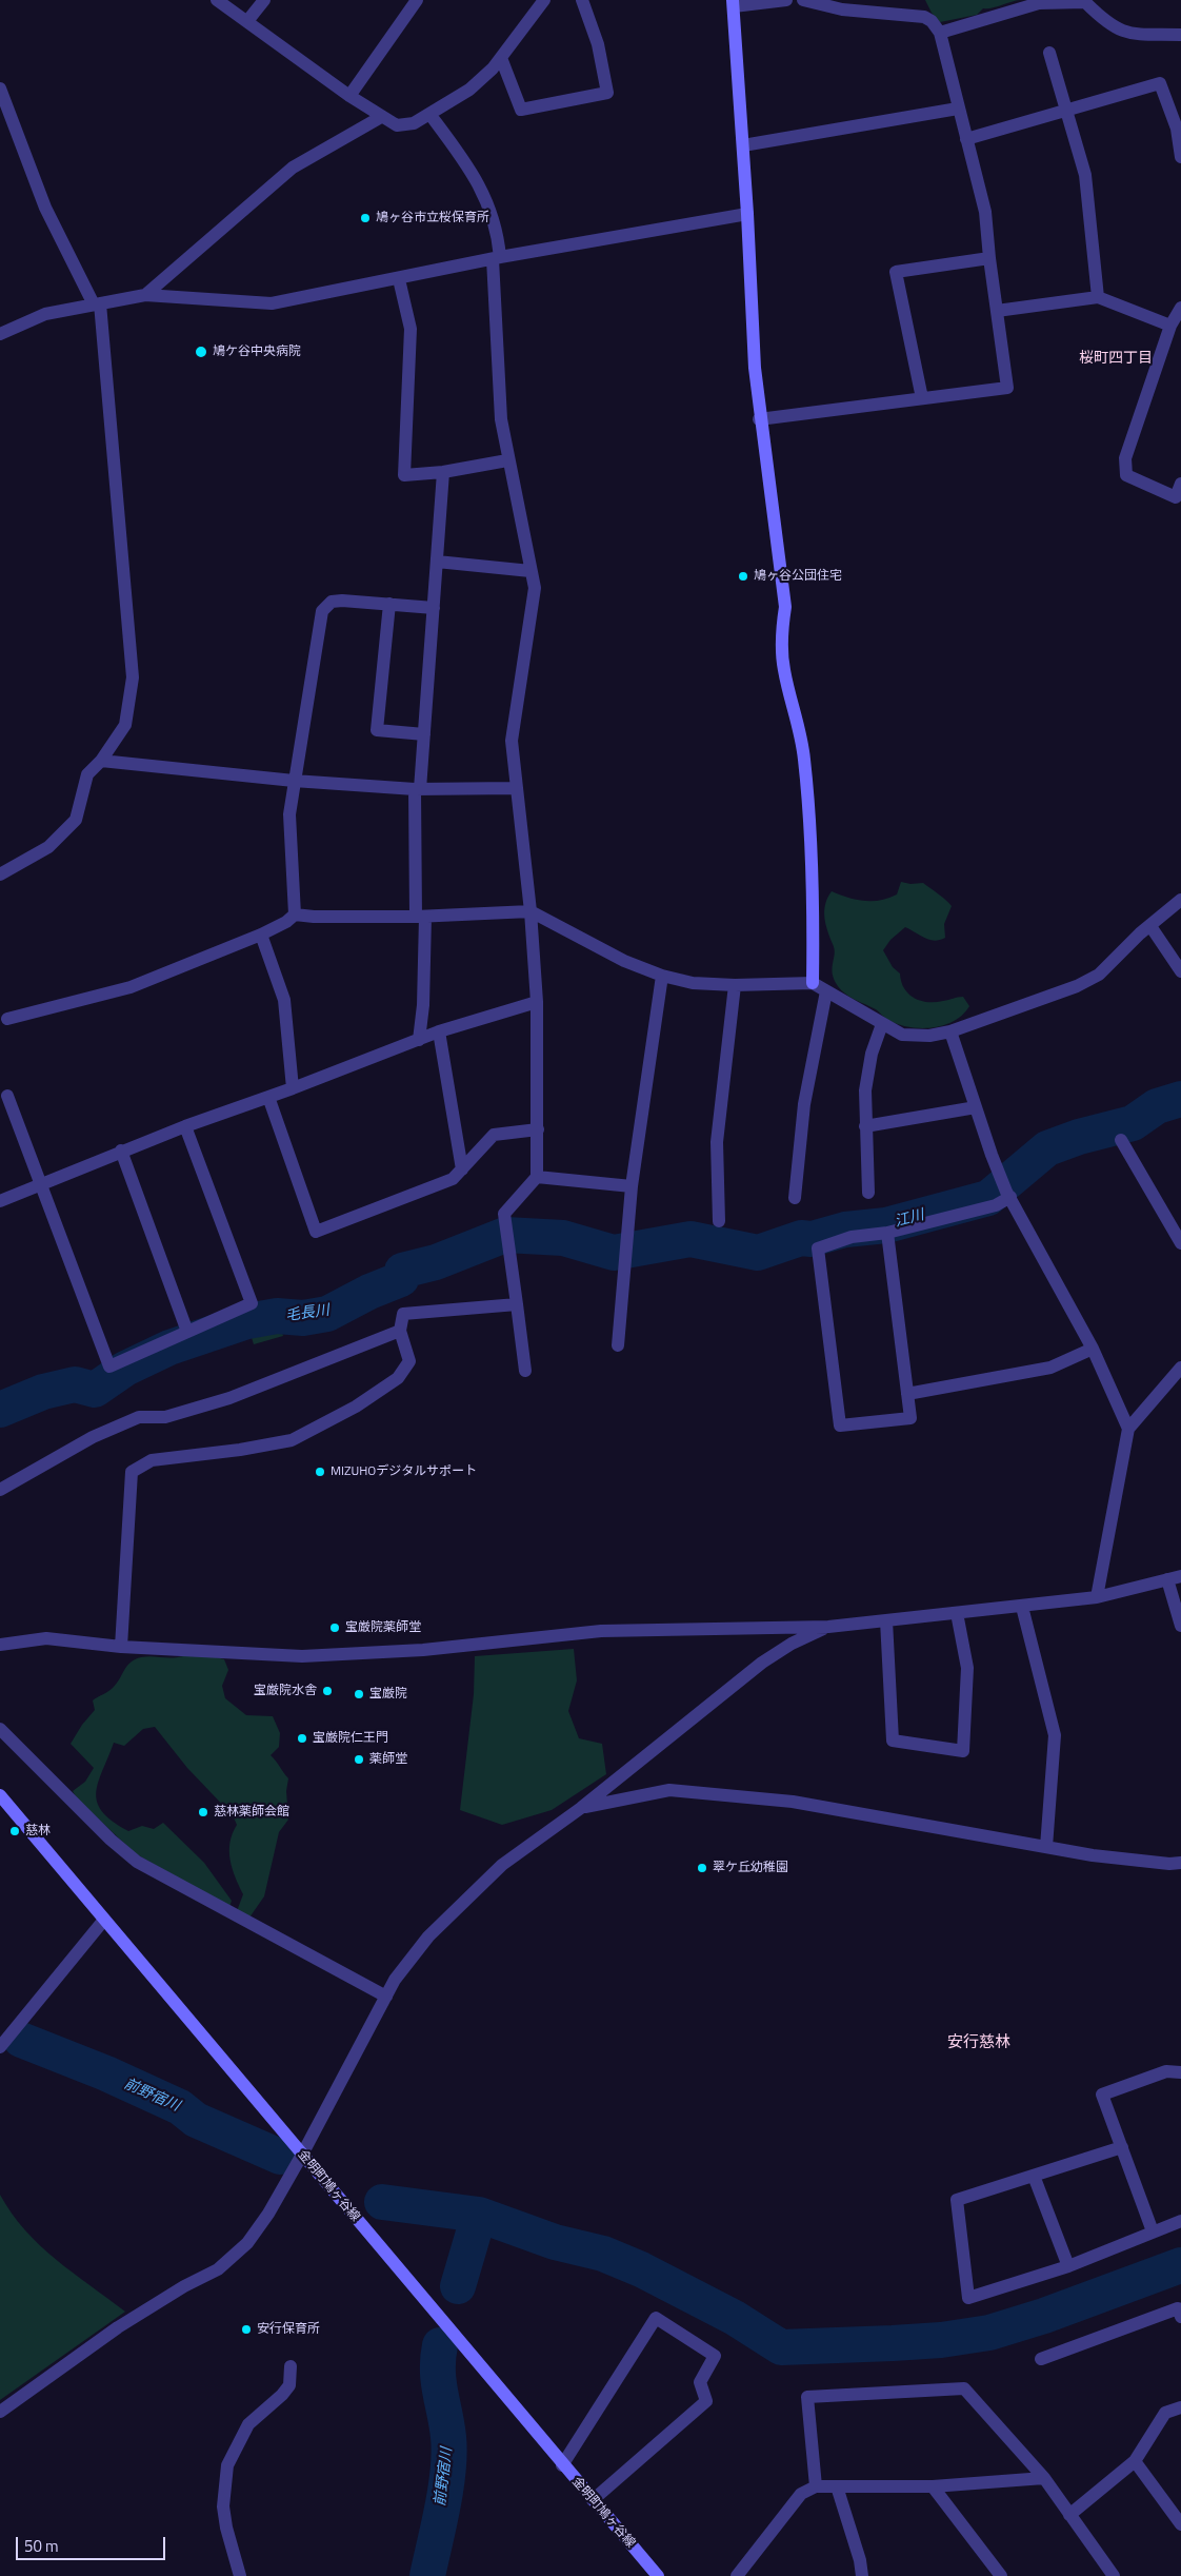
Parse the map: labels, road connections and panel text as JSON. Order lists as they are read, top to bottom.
{
  "streets": {
    "main road": ["金明町鳩ヶ谷線"]
  },
  "districts": ["桜町四丁目", "安行慈林"],
  "water": ["江川", "毛長川", "前野宿川"],
  "places": [
    "鳩ヶ谷市立桜保育所",
    "鳩ケ谷中央病院",
    "鳩ヶ谷公団住宅",
    "MIZUHOデジタルサポート",
    "宝厳院薬師堂",
    "宝厳院水舎",
    "宝厳院",
    "宝厳院仁王門",
    "薬師堂",
    "慈林薬師会館",
    "慈林",
    "翠ケ丘幼稚園",
    "安行保育所"
  ],
  "scale_bar": "50 m"
}
